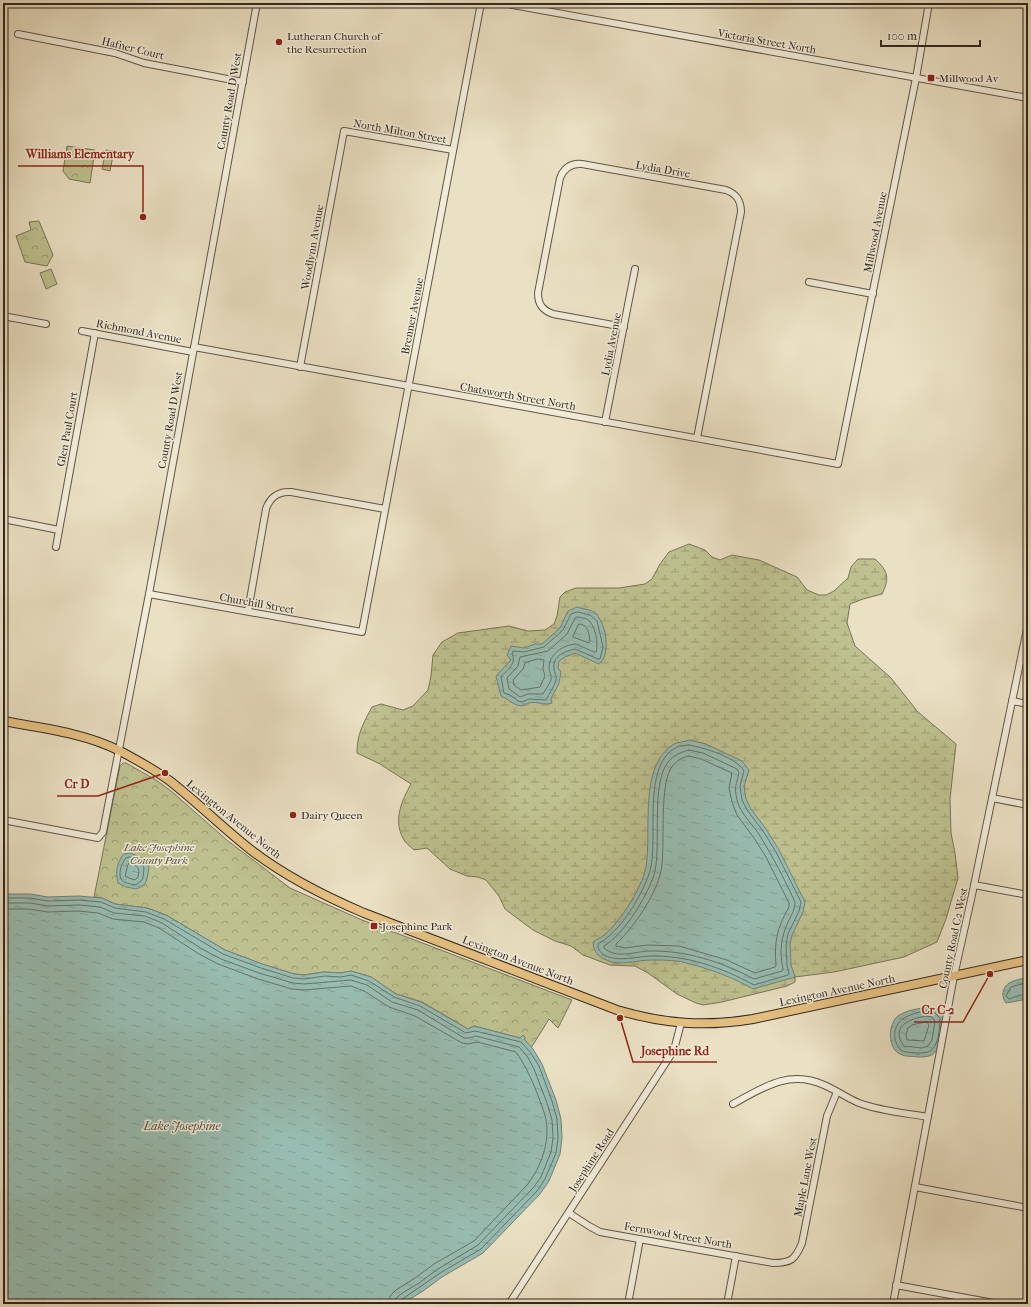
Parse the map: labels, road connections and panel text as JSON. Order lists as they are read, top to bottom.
{
  "streets": {
    "main road": ["Lexington Avenue North"],
    "street": [
      "Victoria Street North",
      "Hafner Court",
      "County Road D West",
      "North Milton Street",
      "Lydia Drive",
      "Millwood Avenue",
      "Woodlynn Avenue",
      "Brenner Avenue",
      "Richmond Avenue",
      "Lydia Avenue",
      "Chatsworth Street North",
      "Glen Paul Court",
      "Churchill Street",
      "County Road C2 West",
      "Josephine Road",
      "Maple Lane West",
      "Fernwood Street North"
    ]
  },
  "crossings": [
    ["Victoria Street North", "Millwood Avenue"],
    ["Hafner Court", "County Road D West"],
    ["County Road D West", "Richmond Avenue"],
    ["County Road D West", "Chatsworth Street North"],
    ["County Road D West", "Churchill Street"],
    ["County Road D West", "Lexington Avenue North"],
    ["North Milton Street", "Woodlynn Avenue"],
    ["North Milton Street", "Brenner Avenue"],
    ["Lydia Drive", "Lydia Avenue"],
    ["Lydia Drive", "Chatsworth Street North"],
    ["Millwood Avenue", "Chatsworth Street North"],
    ["Woodlynn Avenue", "Chatsworth Street North"],
    ["Brenner Avenue", "Chatsworth Street North"],
    ["Brenner Avenue", "Churchill Street"],
    ["Richmond Avenue", "Chatsworth Street North"],
    ["Richmond Avenue", "Glen Paul Court"],
    ["Lydia Avenue", "Chatsworth Street North"],
    ["Lexington Avenue North", "County Road C2 West"],
    ["Lexington Avenue North", "Josephine Road"],
    ["Josephine Road", "Fernwood Street North"],
    ["Maple Lane West", "Fernwood Street North"]
  ],
  "water": ["Lake Josephine"],
  "parks": ["Lake Josephine County Park"],
  "places": {
    "other": [
      "Lutheran Church of the Resurrection",
      "Williams Elementary",
      "Cr D",
      "Dairy Queen",
      "Cr C-2",
      "Josephine Rd"
    ],
    "transit": ["Millwood Av", "Josephine Park"]
  },
  "scale_bar": "100 m"
}
